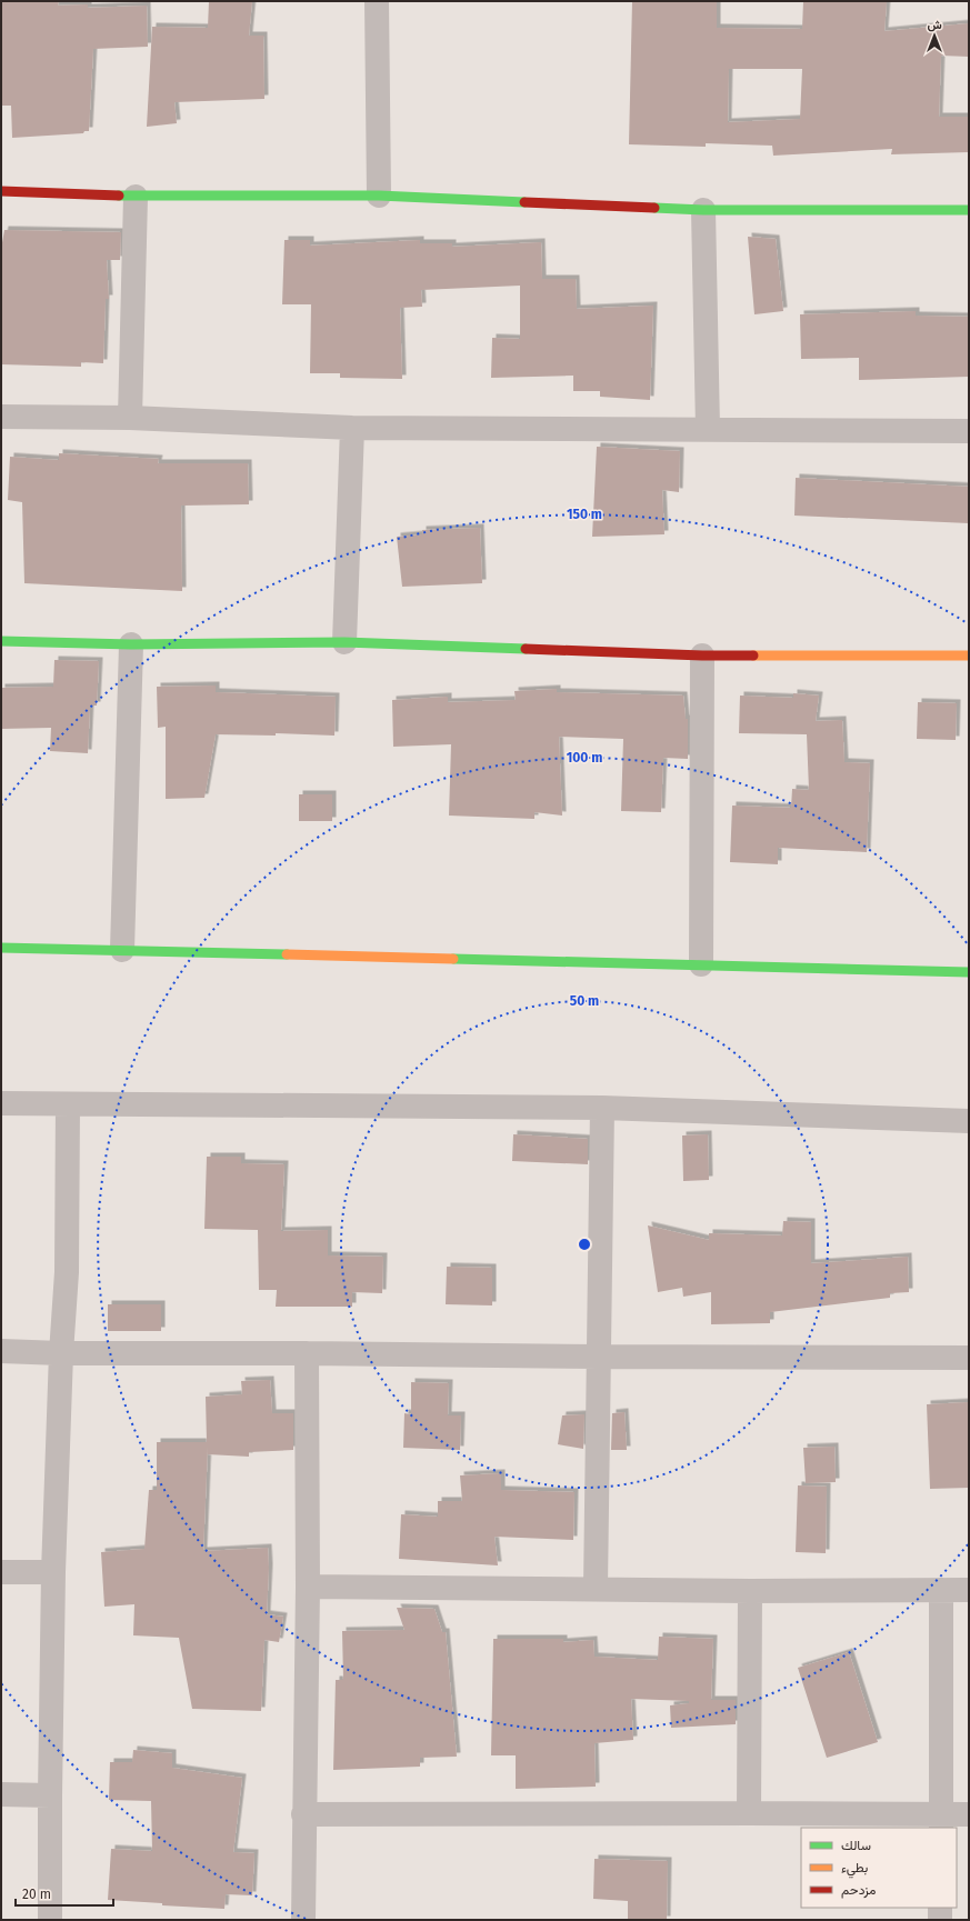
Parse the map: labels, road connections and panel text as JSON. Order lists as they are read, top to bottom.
{
  "legend": ["سالك", "بطيء", "مزدحم"],
  "scale_bar": "20 m",
  "north": "top",
  "rings": ["150 m", "100 m", "50 m"]
}
